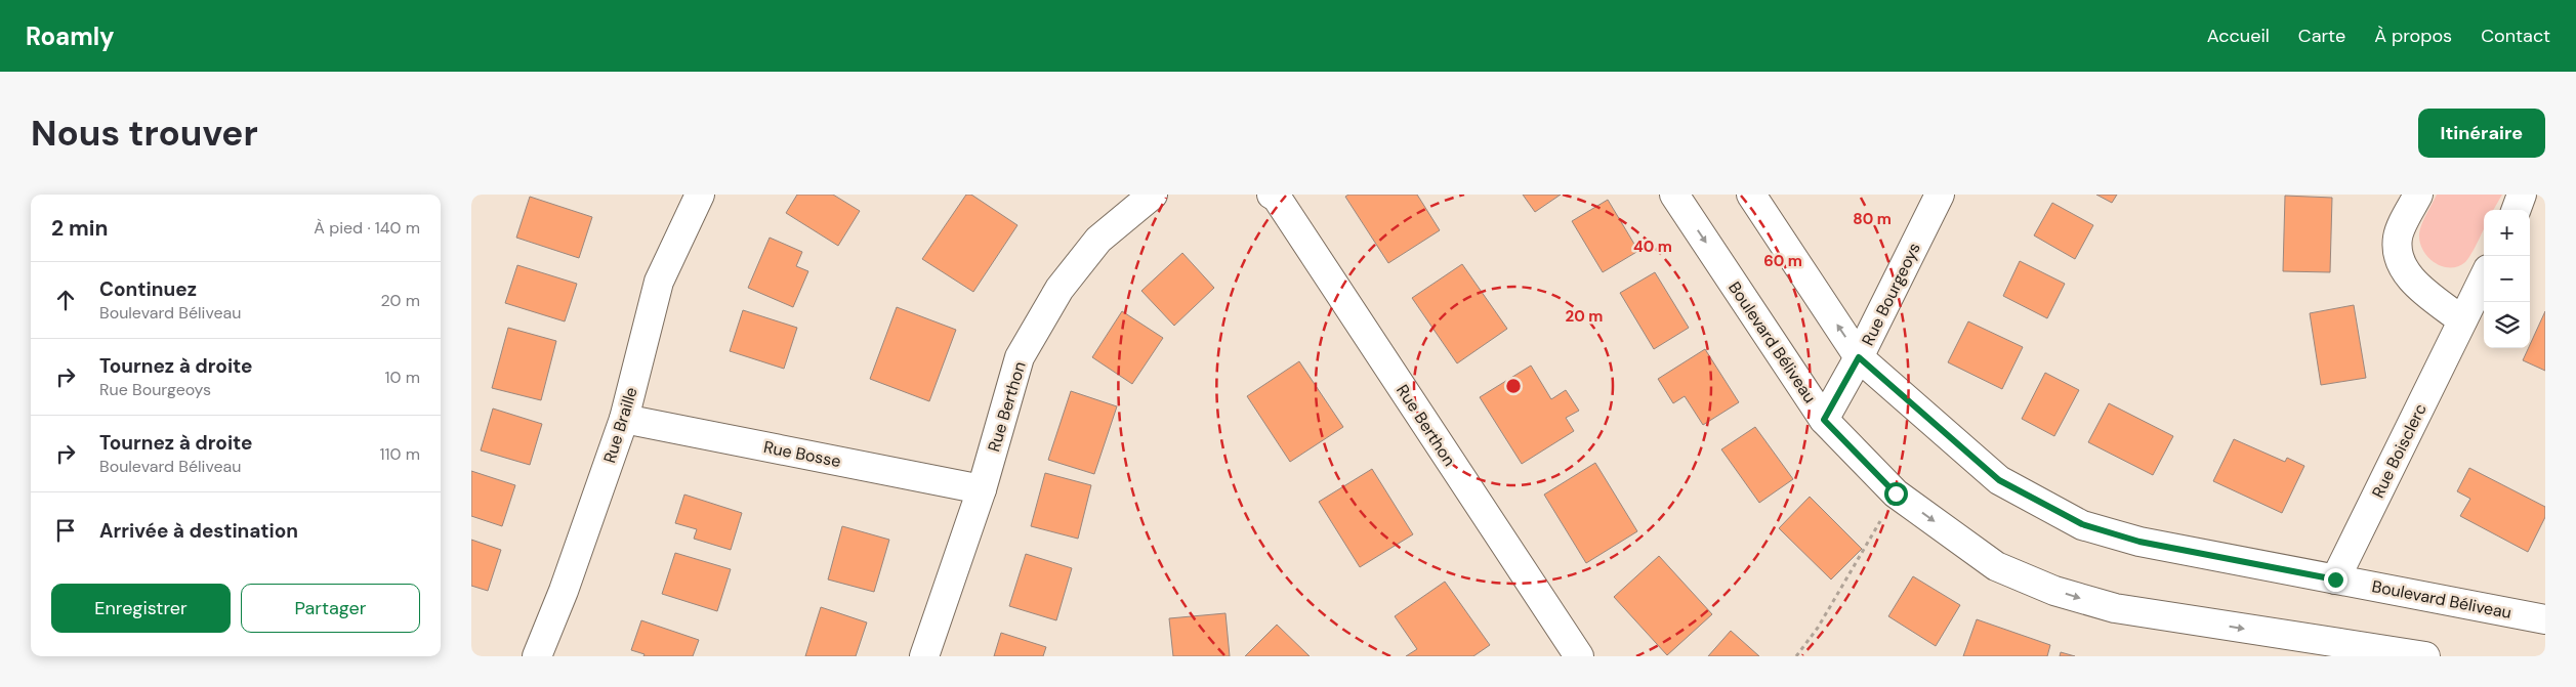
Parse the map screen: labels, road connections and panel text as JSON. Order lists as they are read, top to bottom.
{
  "streets": {
    "street": [
      "Rue Bourgeoys",
      "Boulevard Béliveau",
      "Rue Berthon",
      "Rue Braille",
      "Rue Boisclerc",
      "Rue Bosse"
    ]
  },
  "crossings": [
    ["Rue Bourgeoys", "Boulevard Béliveau"],
    ["Boulevard Béliveau", "Rue Boisclerc"],
    ["Rue Berthon", "Rue Bosse"],
    ["Rue Braille", "Rue Bosse"]
  ],
  "page": {
    "header": "Roamly",
    "nav": [
      "Accueil",
      "Carte",
      "À propos",
      "Contact"
    ],
    "buttons": [
      "Itinéraire",
      ["Enregistrer", "Partager"]
    ],
    "title": "Nous trouver",
    "heading": ["2 min", "À pied · 140 m"],
    "map_buttons": ["+", "−"],
    "list": [
      ["Continuez", "Boulevard Béliveau", "20 m"],
      ["Tournez à droite", "Rue Bourgeoys", "10 m"],
      ["Tournez à droite", "Boulevard Béliveau", "110 m"],
      "Arrivée à destination"
    ]
  },
  "rings": [
    "80 m",
    "40 m",
    "60 m",
    "20 m"
  ]
}
